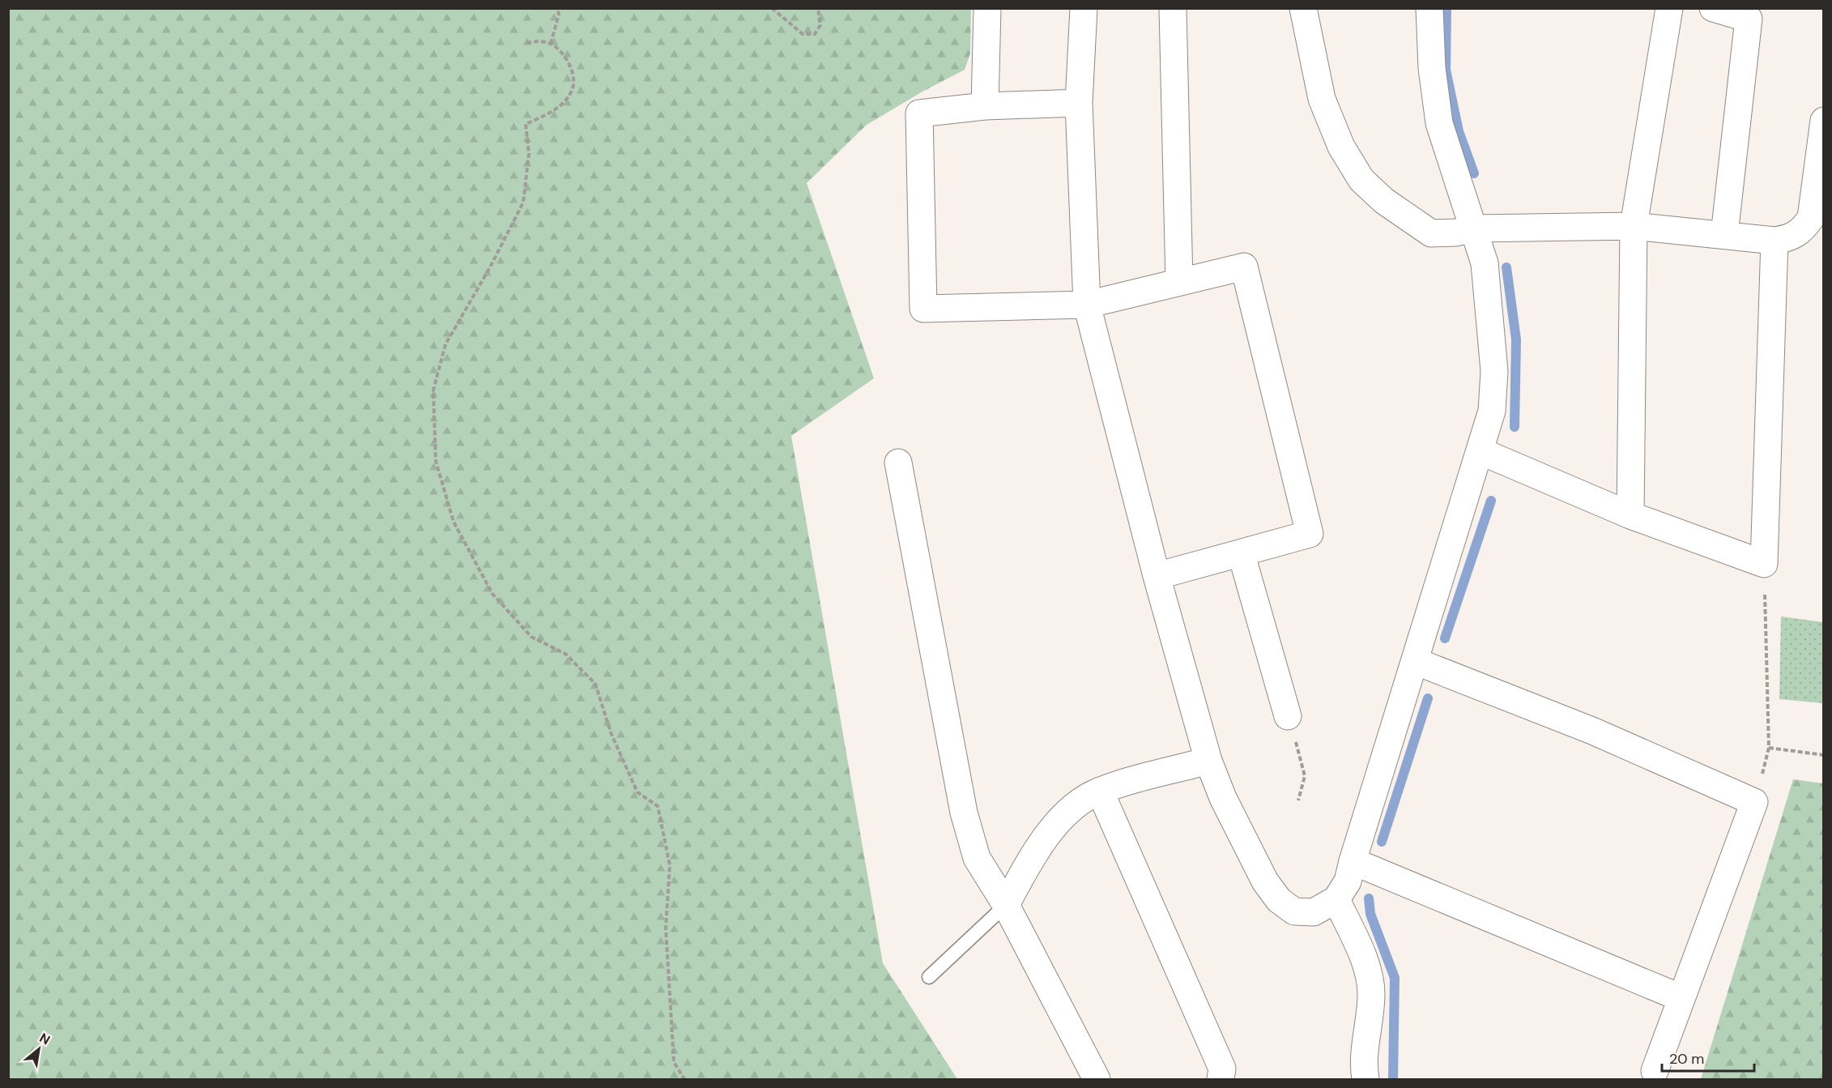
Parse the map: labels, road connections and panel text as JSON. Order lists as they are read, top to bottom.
{
  "scale_bar": "20 m",
  "north": "top right"
}
